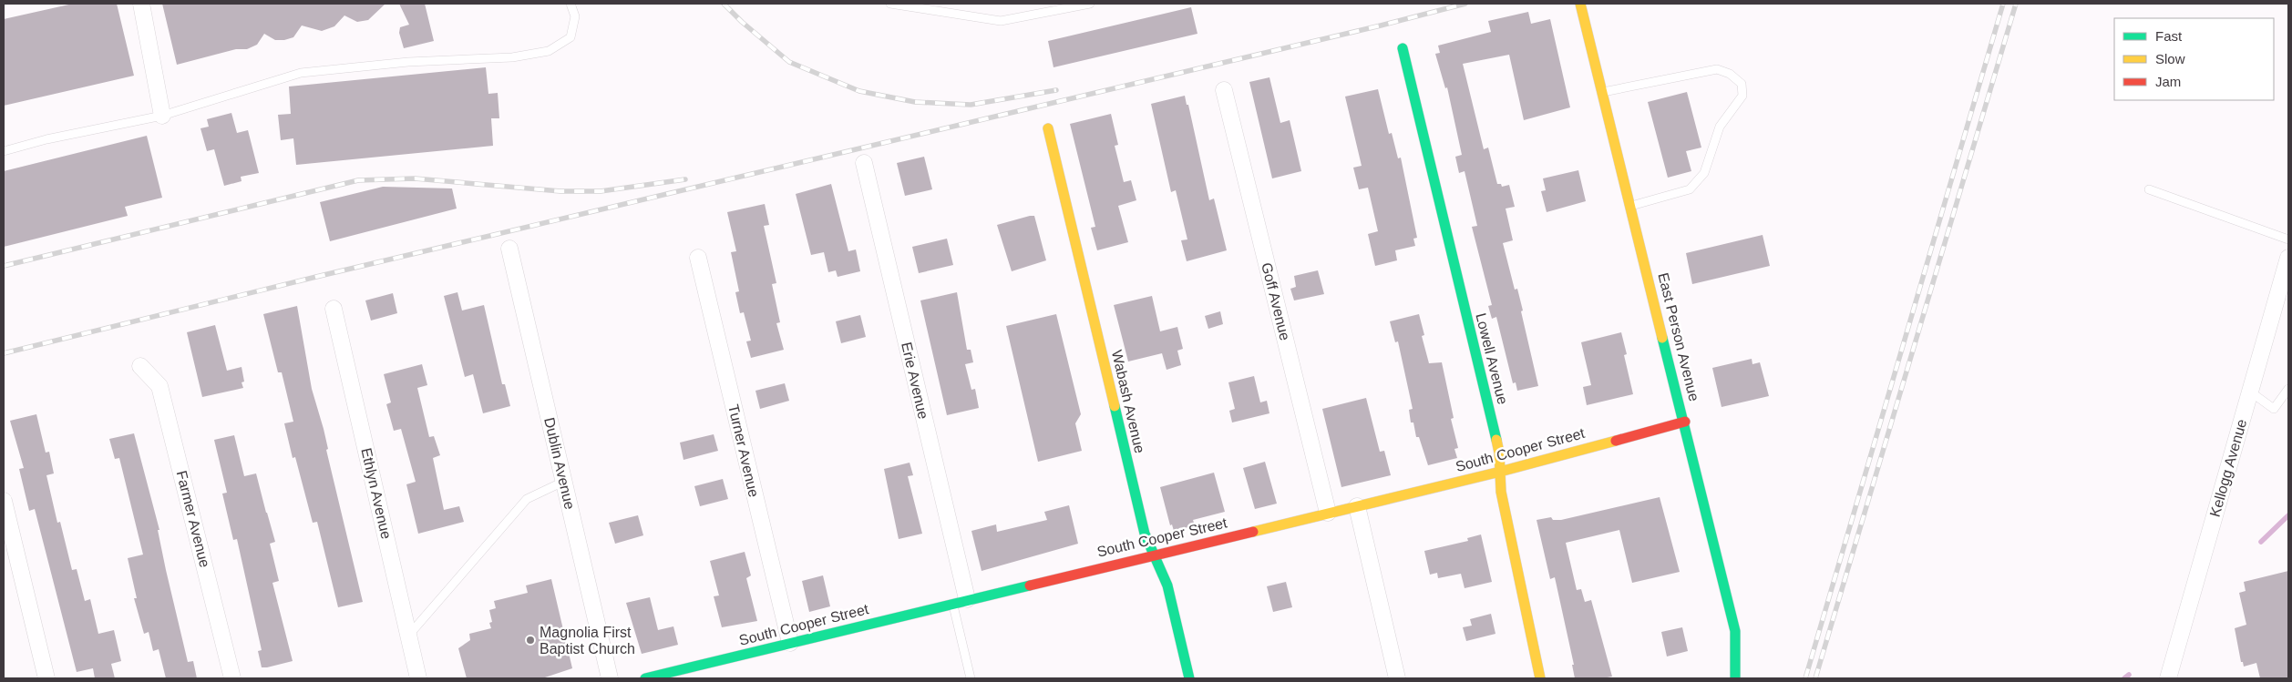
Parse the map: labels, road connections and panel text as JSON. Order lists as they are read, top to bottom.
{
  "streets": {
    "street": [
      "Goff Avenue",
      "East Person Avenue",
      "Lowell Avenue",
      "Erie Avenue",
      "Wabash Avenue",
      "South Cooper Street",
      "Turner Avenue",
      "Dublin Avenue",
      "Kellogg Avenue",
      "Ethlyn Avenue",
      "Farmer Avenue"
    ]
  },
  "crossings": [
    ["Goff Avenue", "South Cooper Street"],
    ["East Person Avenue", "South Cooper Street"],
    ["Lowell Avenue", "South Cooper Street"],
    ["Erie Avenue", "South Cooper Street"],
    ["Wabash Avenue", "South Cooper Street"],
    ["South Cooper Street", "Turner Avenue"]
  ],
  "places": ["Magnolia First Baptist Church"],
  "legend": ["Fast", "Slow", "Jam"]
}
